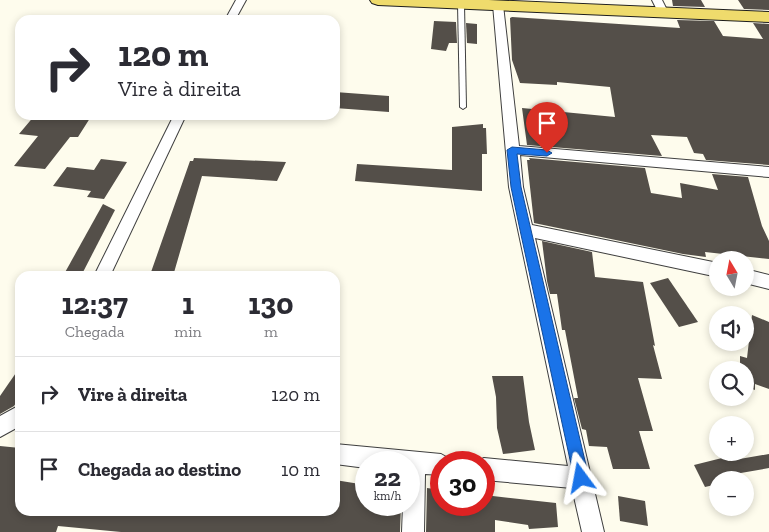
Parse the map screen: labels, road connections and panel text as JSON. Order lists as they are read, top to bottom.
{
  "north": "top",
  "page": {
    "turn": ["120 m", "Vire à direita"],
    "map_buttons": ["+", "−"],
    "eta": [
      "12:37",
      "Chegada",
      "1",
      "min",
      "130",
      "m"
    ],
    "list": [
      {
        "name": "Vire à direita",
        "value": "120 m"
      },
      {
        "name": "Chegada ao destino",
        "value": "10 m"
      }
    ],
    "speed": "22 km/h",
    "limit": "30"
  }
}
